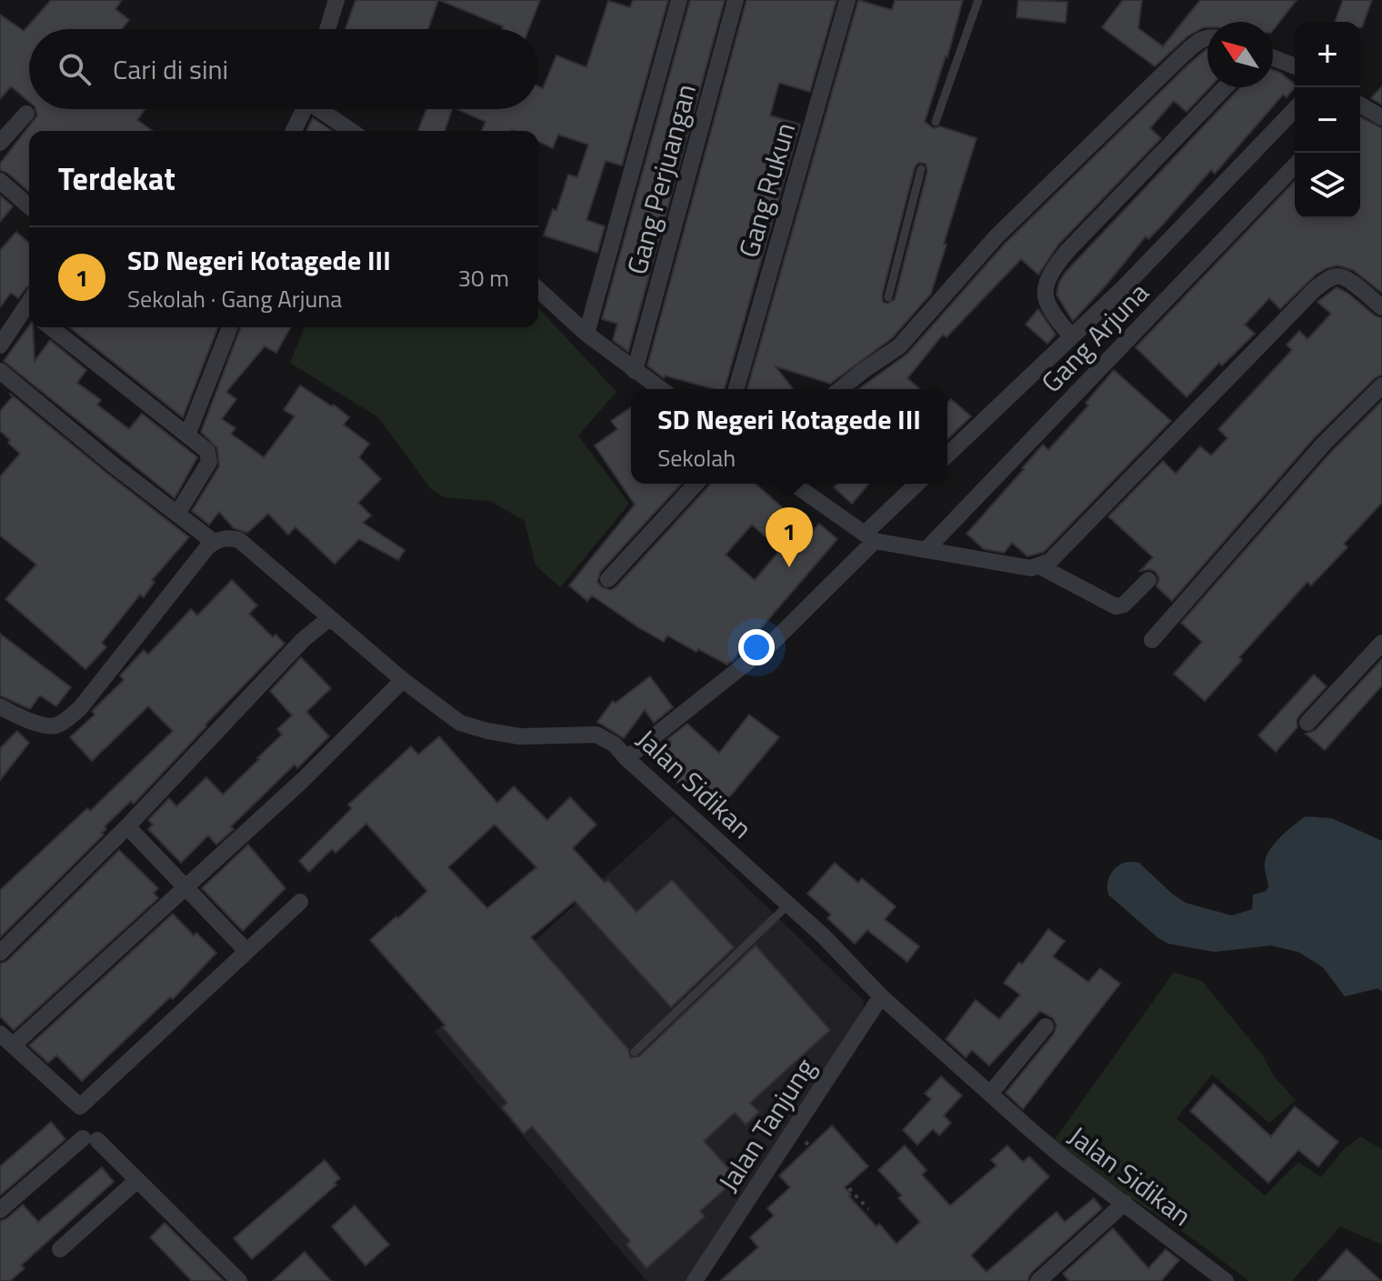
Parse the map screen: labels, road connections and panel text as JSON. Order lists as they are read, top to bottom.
{
  "streets": {
    "street": [
      "Gang Perjuangan",
      "Gang Rukun",
      "Gang Arjuna",
      "Jalan Sidikan",
      "Jalan Tanjung"
    ]
  },
  "crossings": [
    ["Jalan Sidikan", "Jalan Tanjung"]
  ],
  "north": "top left",
  "page": {
    "map_buttons": ["+", "−"],
    "search": "Cari di sini",
    "heading": "Terdekat",
    "list": [
      {
        "mark": "1",
        "name": "SD Negeri Kotagede III",
        "note": "Sekolah · Gang Arjuna",
        "value": "30 m"
      }
    ],
    "popup": ["SD Negeri Kotagede III", "Sekolah"],
    "pins": "1"
  }
}
